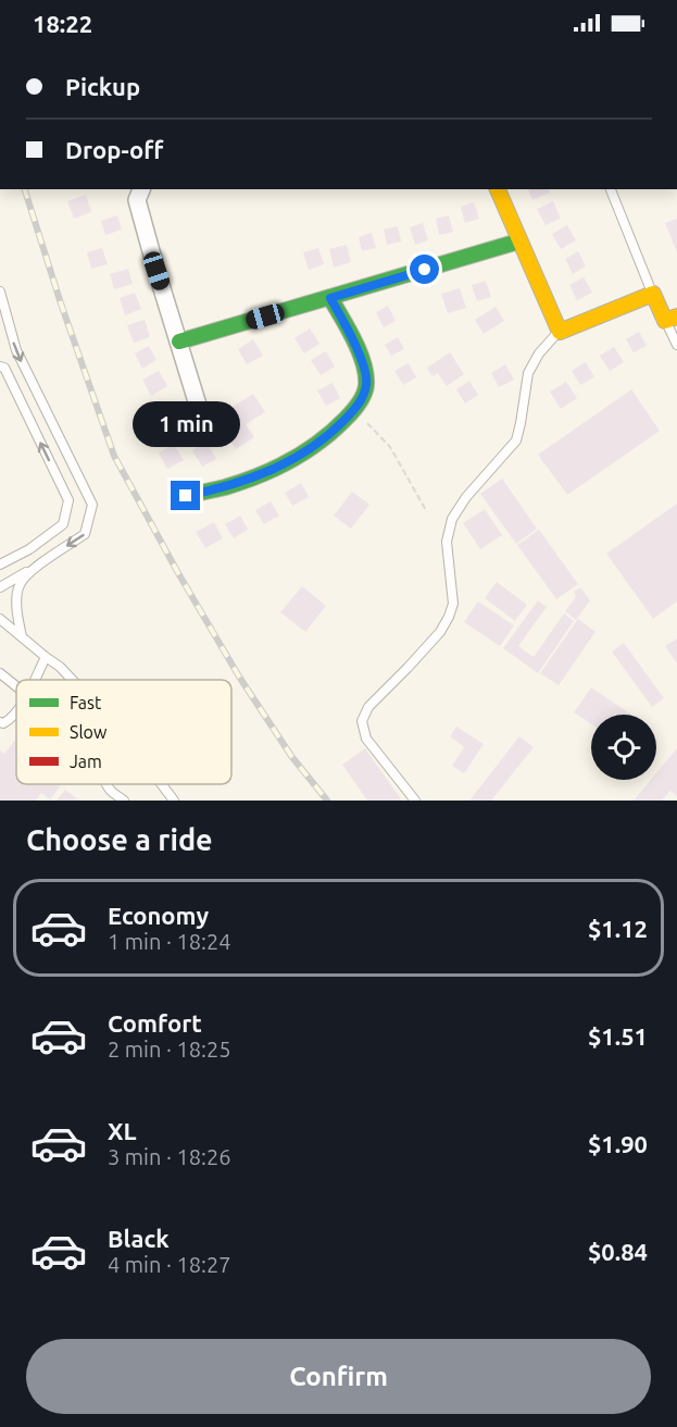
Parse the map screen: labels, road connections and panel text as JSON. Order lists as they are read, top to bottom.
{
  "legend": ["Fast", "Slow", "Jam"],
  "page": {
    "status": "18:22",
    "banner": ["Pickup", "Drop-off"],
    "bubble": "1 min",
    "heading": "Choose a ride",
    "list": [
      {
        "name": "Economy",
        "note": "1 min · 18:24",
        "value": "$1.12"
      },
      {
        "name": "Comfort",
        "note": "2 min · 18:25",
        "value": "$1.51"
      },
      {
        "name": "XL",
        "note": "3 min · 18:26",
        "value": "$1.90"
      },
      {
        "name": "Black",
        "note": "4 min · 18:27",
        "value": "$0.84"
      }
    ],
    "buttons": "Confirm"
  }
}
